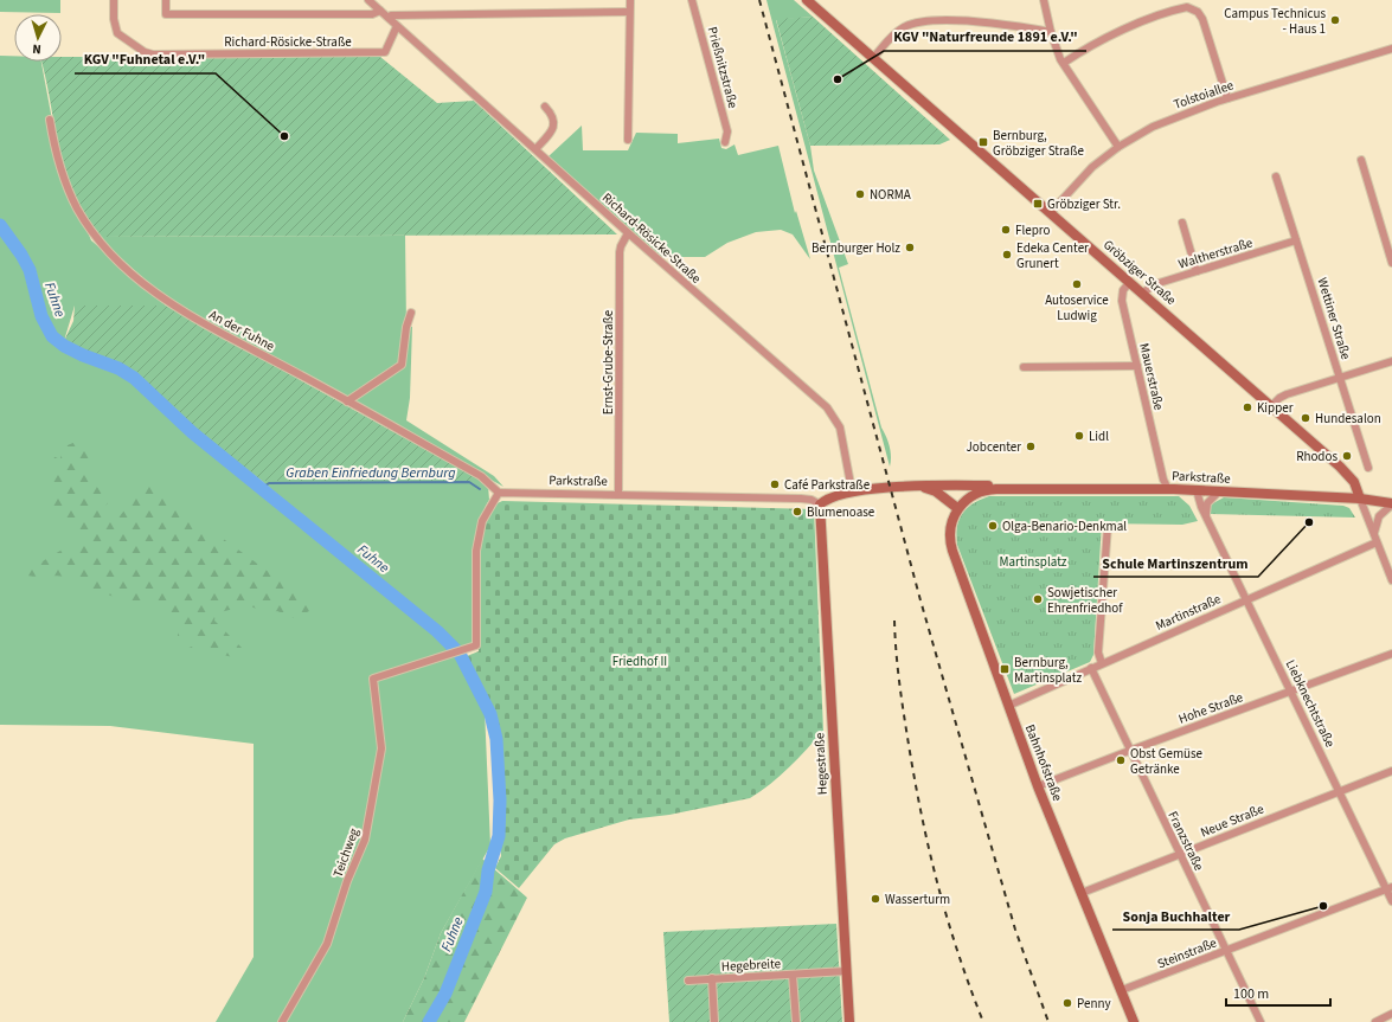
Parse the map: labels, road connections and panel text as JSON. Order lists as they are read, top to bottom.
{
  "streets": {
    "main road": [
      "Gröbziger Straße",
      "Parkstraße",
      "Bahnhofstraße",
      "Hegestraße"
    ],
    "street": [
      "Richard-Rösicke-Straße",
      "Prießnitzstraße",
      "Tolstoiallee",
      "Waltherstraße",
      "Wettiner Straße",
      "An der Fuhne",
      "Ernst-Grube-Straße",
      "Mauerstraße",
      "Martinstraße",
      "Liebknechtstraße",
      "Hohe Straße",
      "Neue Straße",
      "Franzstraße",
      "Teichweg",
      "Steinstraße",
      "Hegebreite"
    ]
  },
  "crossings": [
    ["Richard-Rösicke-Straße", "Ernst-Grube-Straße"],
    ["Richard-Rösicke-Straße", "Parkstraße"],
    ["Tolstoiallee", "Gröbziger Straße"],
    ["Waltherstraße", "Gröbziger Straße"],
    ["Waltherstraße", "Wettiner Straße"],
    ["Gröbziger Straße", "Mauerstraße"],
    ["Gröbziger Straße", "Parkstraße"],
    ["An der Fuhne", "Parkstraße"],
    ["An der Fuhne", "Teichweg"],
    ["Ernst-Grube-Straße", "Parkstraße"],
    ["Mauerstraße", "Parkstraße"],
    ["Parkstraße", "Liebknechtstraße"],
    ["Parkstraße", "Bahnhofstraße"],
    ["Parkstraße", "Hegestraße"],
    ["Parkstraße", "Teichweg"],
    ["Martinstraße", "Liebknechtstraße"],
    ["Martinstraße", "Bahnhofstraße"],
    ["Martinstraße", "Franzstraße"],
    ["Liebknechtstraße", "Hohe Straße"],
    ["Liebknechtstraße", "Neue Straße"],
    ["Liebknechtstraße", "Steinstraße"],
    ["Hohe Straße", "Bahnhofstraße"],
    ["Hohe Straße", "Franzstraße"],
    ["Bahnhofstraße", "Neue Straße"],
    ["Bahnhofstraße", "Steinstraße"],
    ["Hegestraße", "Hegebreite"],
    ["Neue Straße", "Franzstraße"],
    ["Franzstraße", "Steinstraße"]
  ],
  "water": ["Fuhne", "Graben Einfriedung Bernburg"],
  "parks": ["Martinsplatz", "Friedhof II"],
  "places": {
    "other": [
      "Campus Technicus - Haus 1",
      "KGV \"Naturfreunde 1891 e.V.\"",
      "KGV \"Fuhnetal e.V.\"",
      "NORMA",
      "Flepro",
      "Bernburger Holz",
      "Edeka Center Grunert",
      "Autoservice Ludwig",
      "Kipper",
      "Hundesalon",
      "Lidl",
      "Jobcenter",
      "Rhodos",
      "Café Parkstraße",
      "Blumenoase",
      "Schule Martinszentrum",
      "Olga-Benario-Denkmal",
      "Sowjetischer Ehrenfriedhof",
      "Obst Gemüse Getränke",
      "Wasserturm",
      "Sonja Buchhalter",
      "Penny"
    ],
    "transit": ["Bernburg, Gröbziger Straße", "Gröbziger Str.", "Bernburg, Martinsplatz"]
  },
  "scale_bar": "100 m",
  "north": "bottom"
}
